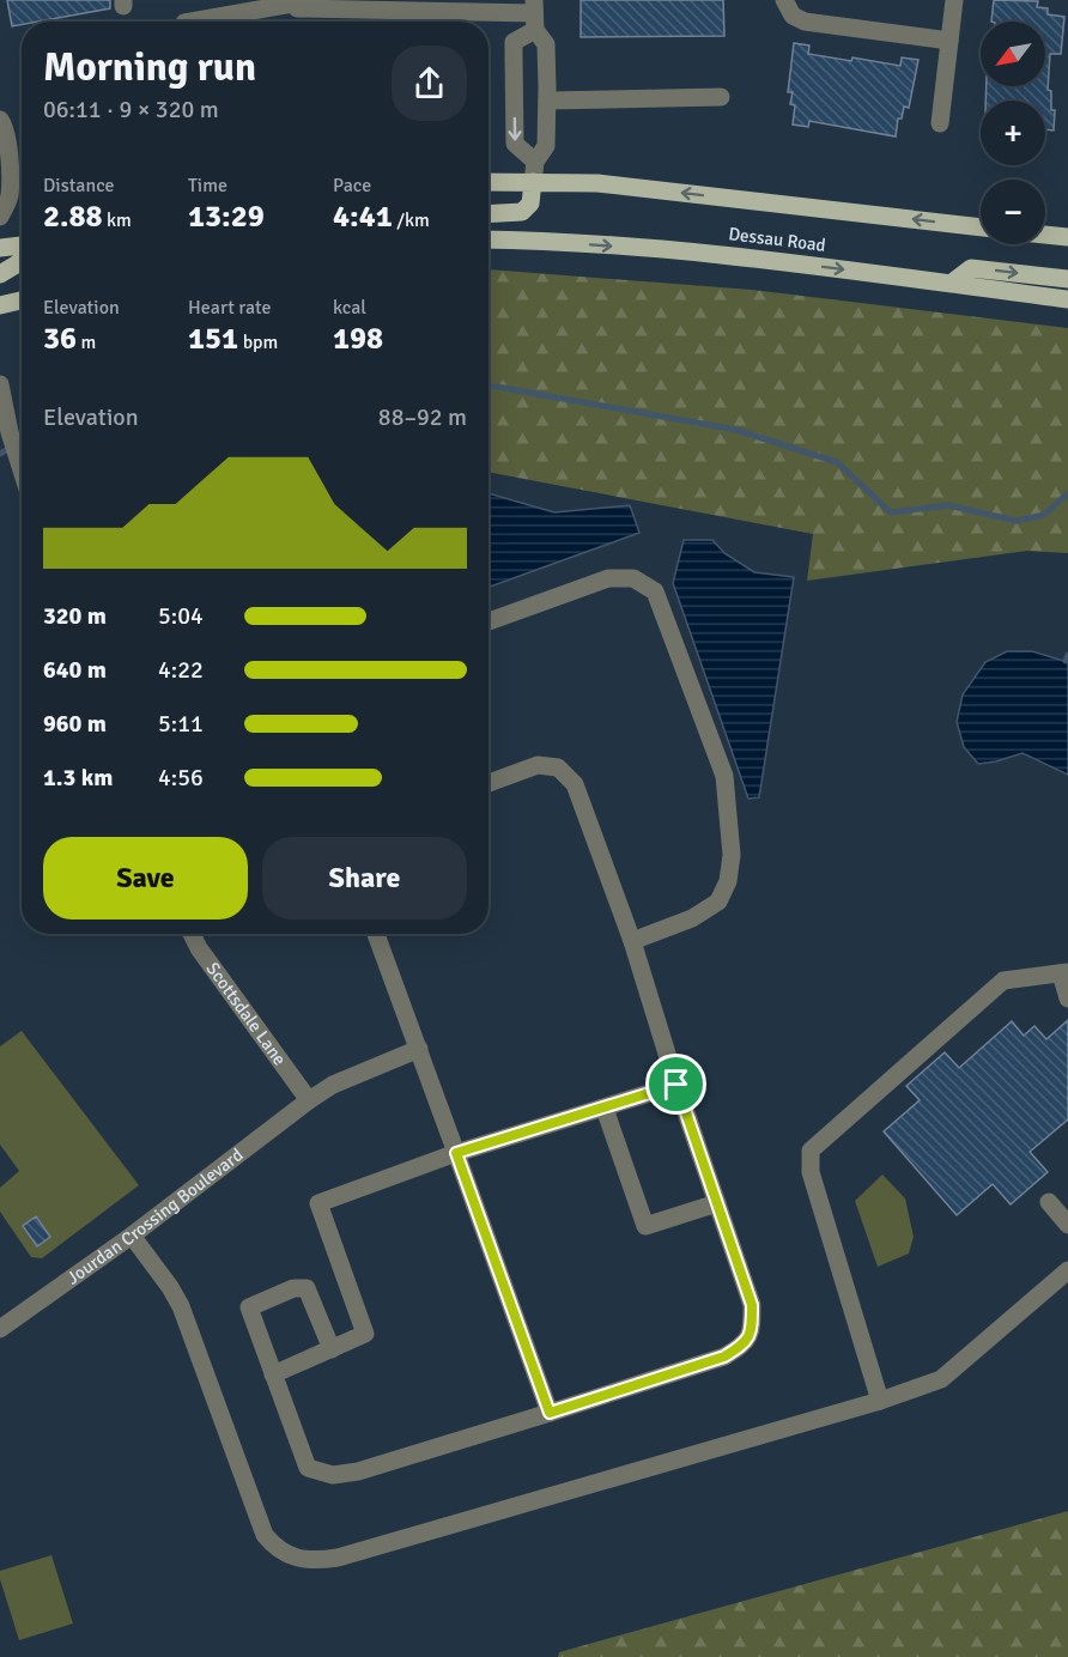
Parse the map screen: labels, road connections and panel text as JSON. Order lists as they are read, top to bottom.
{
  "streets": {
    "main road": ["Dessau Road"],
    "street": ["Scottsdale Lane", "Jourdan Crossing Boulevard"]
  },
  "crossings": [
    ["Scottsdale Lane", "Jourdan Crossing Boulevard"]
  ],
  "north": "bottom left",
  "page": {
    "map_buttons": ["+", "−"],
    "heading": ["Morning run", "06:11 · 9 × 320 m"],
    "stats": [
      ["Distance", "2.88 km"],
      ["Time", "13:29"],
      ["Pace", "4:41 /km"],
      ["Elevation", "36 m"],
      ["Heart rate", "151 bpm"],
      ["kcal", "198"]
    ],
    "chart": ["Elevation", "88–92 m"],
    "list": [
      {
        "name": "320 m",
        "note": "5:04"
      },
      {
        "name": "640 m",
        "note": "4:22"
      },
      {
        "name": "960 m",
        "note": "5:11"
      },
      {
        "name": "1.3 km",
        "note": "4:56"
      }
    ],
    "buttons": ["Save", "Share"]
  }
}
